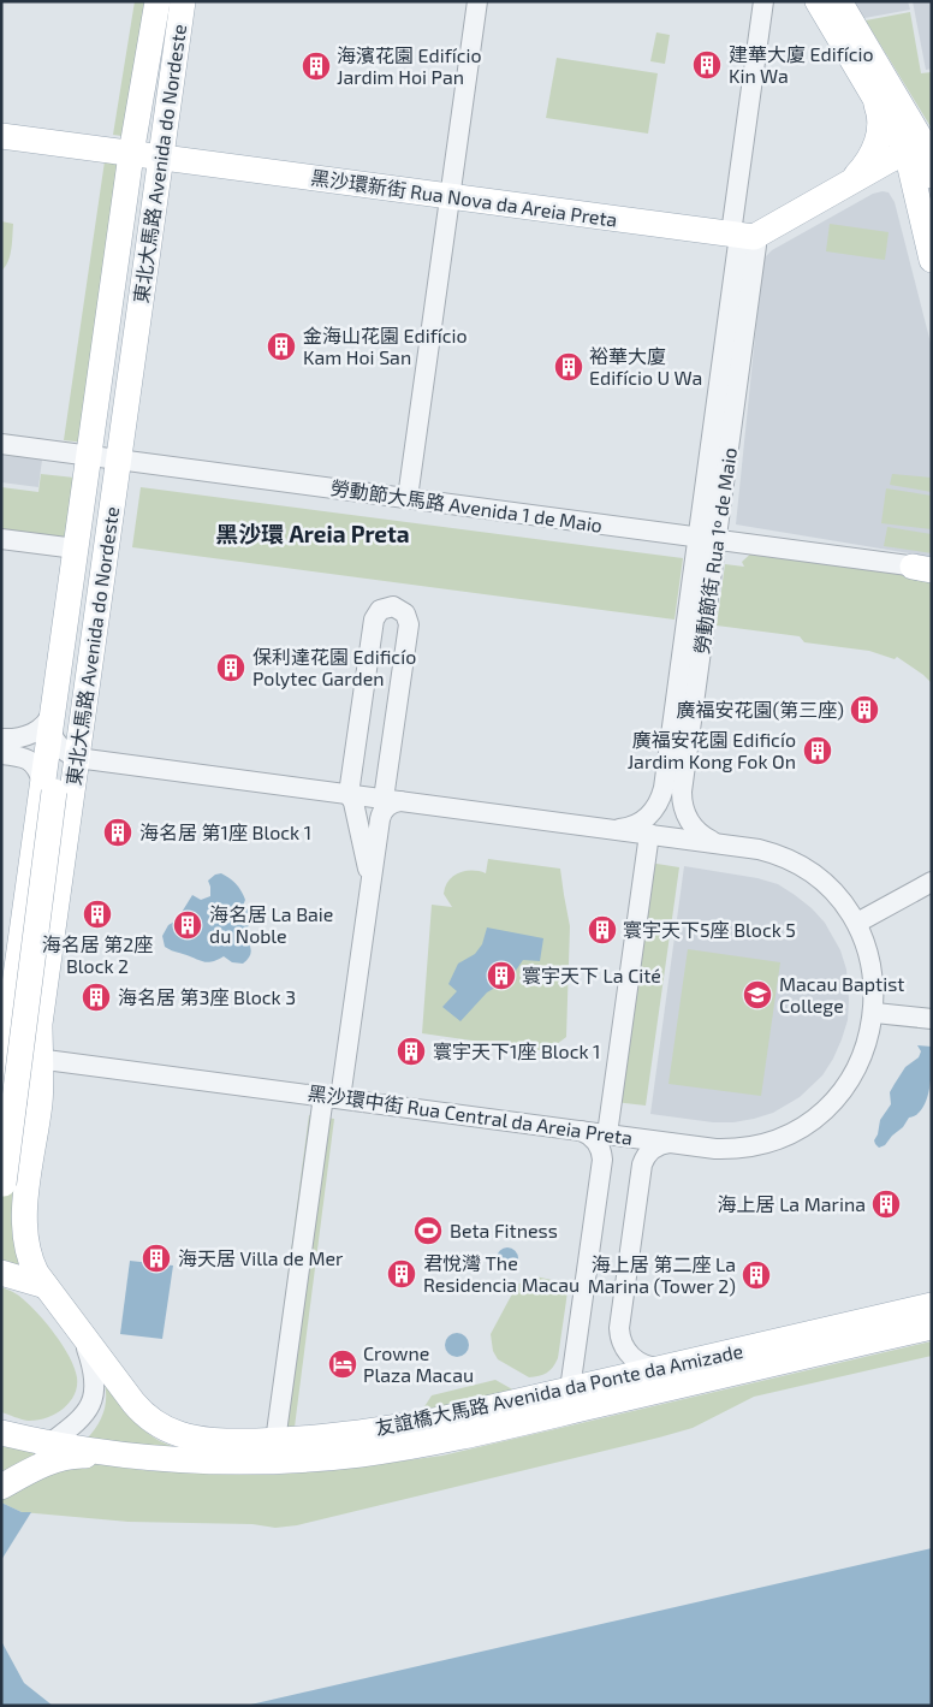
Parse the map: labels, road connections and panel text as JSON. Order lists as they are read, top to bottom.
{
  "streets": {
    "main road": ["東北大馬路 Avenida do Nordeste", "黑沙環新街 Rua Nova da Areia Preta", "友誼橋大馬路 Avenida da Ponte da Amizade"],
    "street": ["勞動節大馬路 Avenida 1 de Maio", "勞動節街 Rua 1º de Maio", "黑沙環中街 Rua Central da Areia Preta"]
  },
  "crossings": [
    ["東北大馬路 Avenida do Nordeste", "黑沙環新街 Rua Nova da Areia Preta"],
    ["東北大馬路 Avenida do Nordeste", "勞動節大馬路 Avenida 1 de Maio"],
    ["東北大馬路 Avenida do Nordeste", "黑沙環中街 Rua Central da Areia Preta"],
    ["東北大馬路 Avenida do Nordeste", "友誼橋大馬路 Avenida da Ponte da Amizade"],
    ["黑沙環新街 Rua Nova da Areia Preta", "勞動節街 Rua 1º de Maio"],
    ["勞動節大馬路 Avenida 1 de Maio", "勞動節街 Rua 1º de Maio"],
    ["勞動節街 Rua 1º de Maio", "黑沙環中街 Rua Central da Areia Preta"]
  ],
  "districts": ["黑沙環 Areia Preta"],
  "places": {
    "building": [
      "建華大廈 Edifício Kin Wa",
      "海濱花園 Edifício Jardim Hoi Pan",
      "金海山花園 Edifício Kam Hoi San",
      "裕華大廈 Edifício U Wa",
      "保利達花園 Edificío Polytec Garden",
      "廣福安花園(第三座)",
      "廣福安花園 Edificío Jardim Kong Fok On",
      "海名居 第1座 Block 1",
      "海名居 第2座 Block 2",
      "海名居 La Baie du Noble",
      "寰宇天下5座 Block 5",
      "寰宇天下 La Cité",
      "海名居 第3座 Block 3",
      "寰宇天下1座 Block 1",
      "海上居 La Marina",
      "海天居 Villa de Mer",
      "君悅灣 The Residencia Macau",
      "海上居 第二座 La Marina (Tower 2)"
    ],
    "school or university": ["Macau Baptist College"],
    "sports": ["Beta Fitness"],
    "hotel": ["Crowne Plaza Macau"]
  }
}
